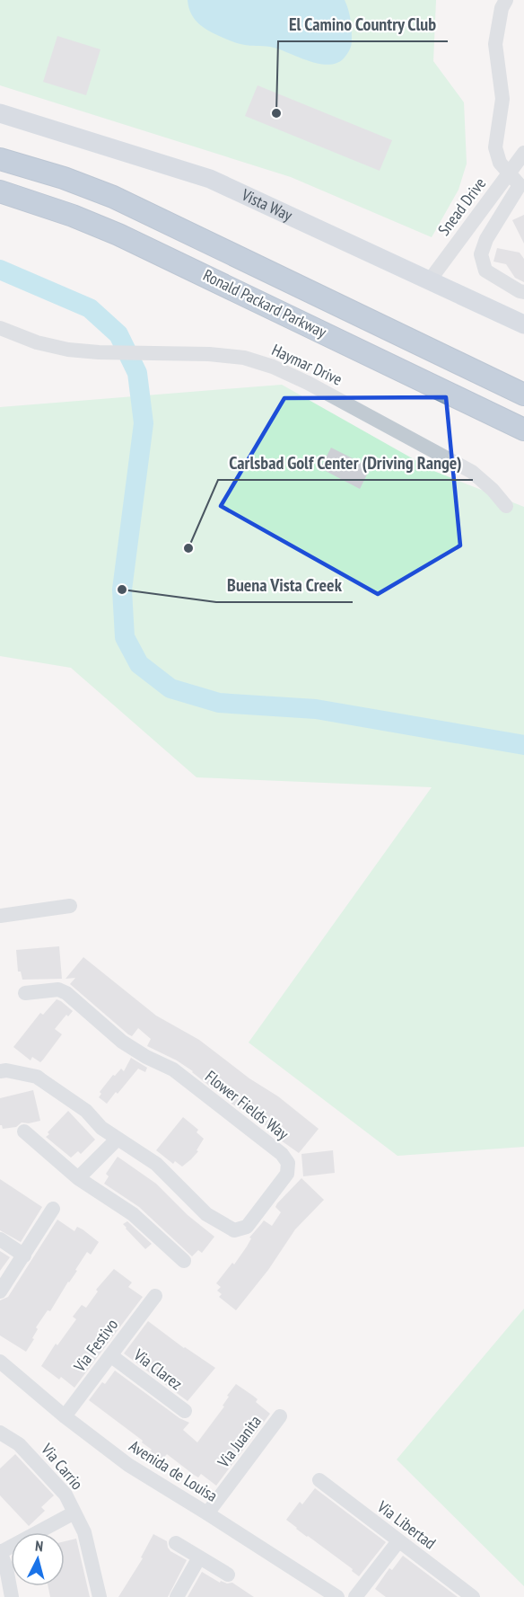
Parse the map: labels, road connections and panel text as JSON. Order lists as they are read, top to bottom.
{
  "streets": {
    "highway": ["Ronald Packard Parkway"],
    "main road": ["Vista Way"],
    "street": [
      "Snead Drive",
      "Haymar Drive",
      "Flower Fields Way",
      "Via Festivo",
      "Via Clarez",
      "Via Juanita",
      "Via Carrio",
      "Avenida de Louisa",
      "Via Libertad"
    ]
  },
  "crossings": [
    ["Vista Way", "Snead Drive"],
    ["Via Festivo", "Via Clarez"],
    ["Via Festivo", "Avenida de Louisa"],
    ["Via Juanita", "Avenida de Louisa"]
  ],
  "places": ["El Camino Country Club", "Carlsbad Golf Center (Driving Range)", "Buena Vista Creek"],
  "north": "top"
}
